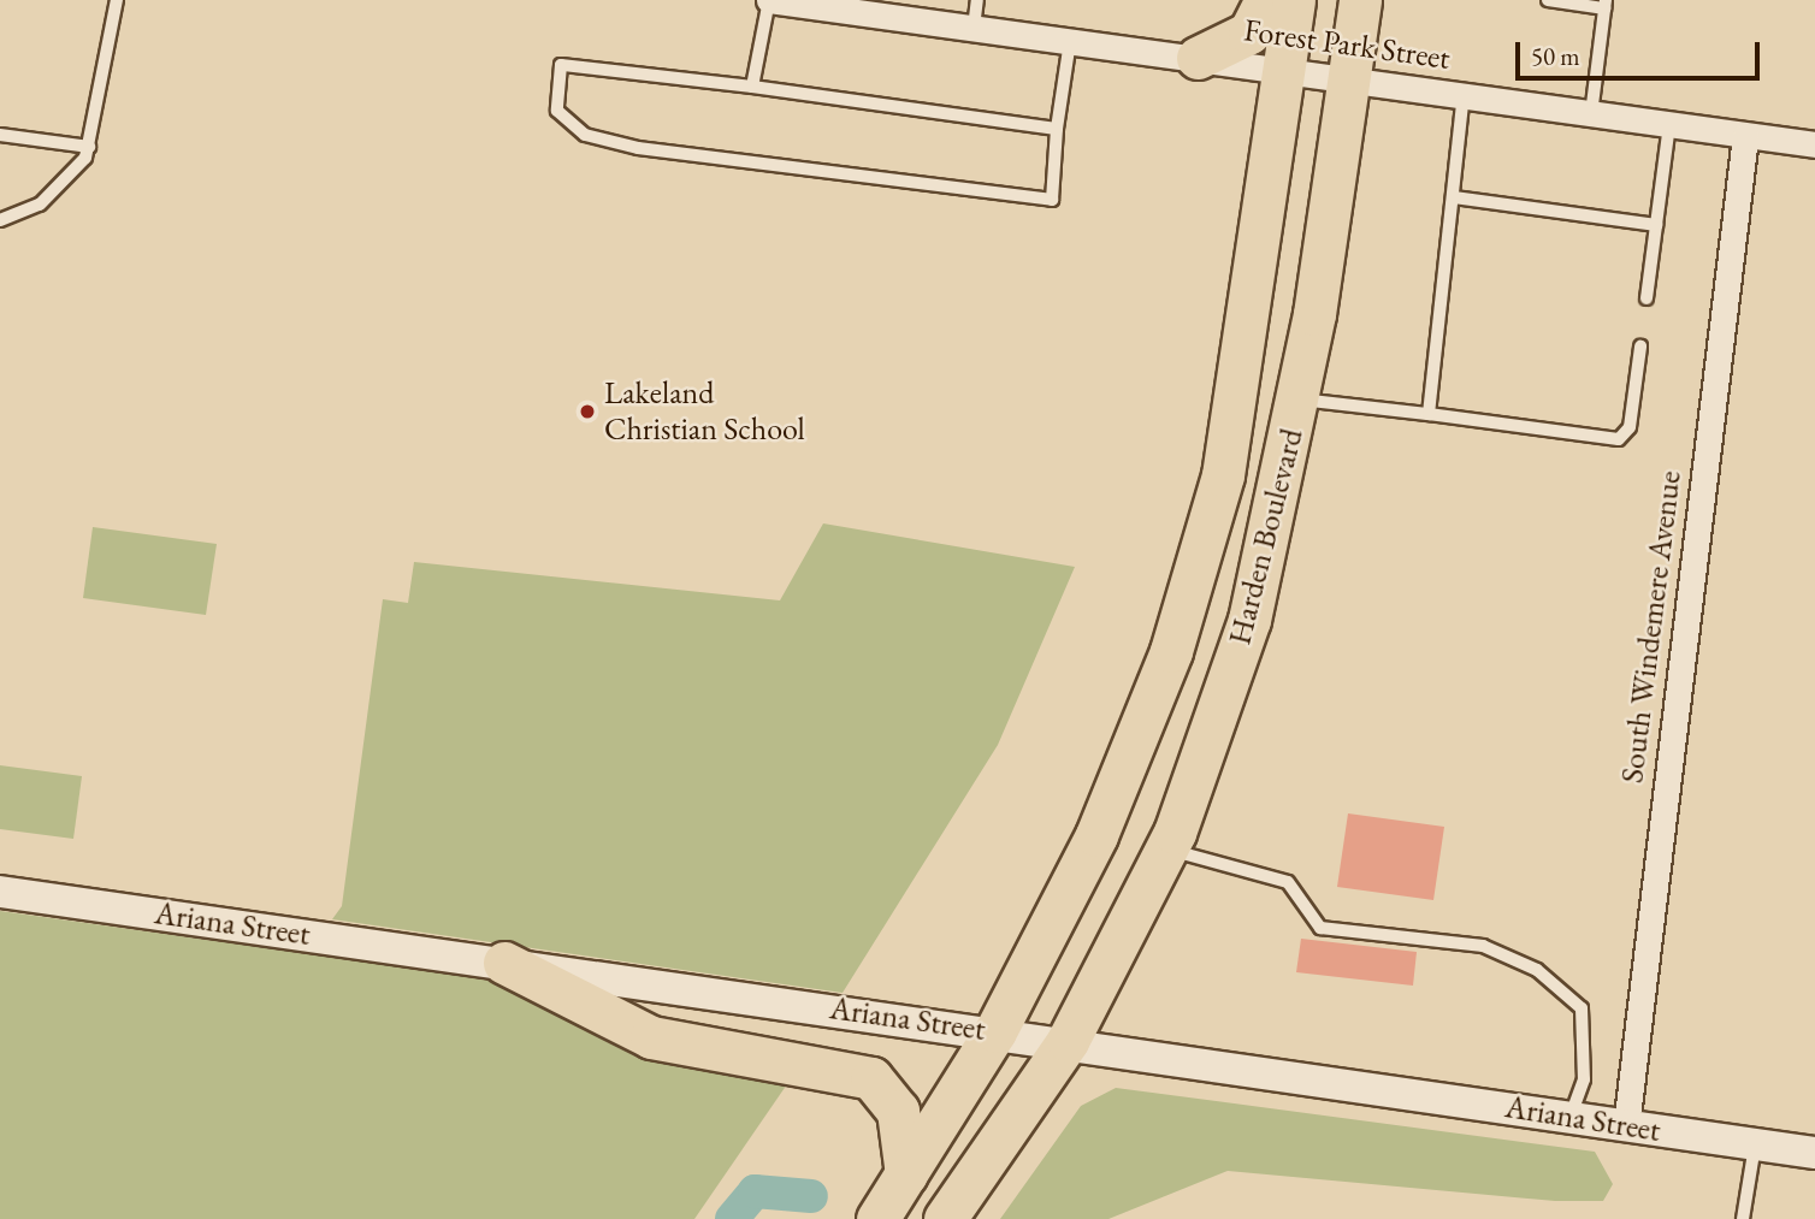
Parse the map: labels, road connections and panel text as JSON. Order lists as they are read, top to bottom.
{
  "streets": {
    "main road": ["Harden Boulevard"],
    "street": ["Forest Park Street", "South Windemere Avenue", "Ariana Street"]
  },
  "crossings": [
    ["Forest Park Street", "Harden Boulevard"],
    ["Forest Park Street", "South Windemere Avenue"],
    ["Harden Boulevard", "Ariana Street"],
    ["South Windemere Avenue", "Ariana Street"]
  ],
  "places": ["Lakeland Christian School"],
  "scale_bar": "50 m"
}
